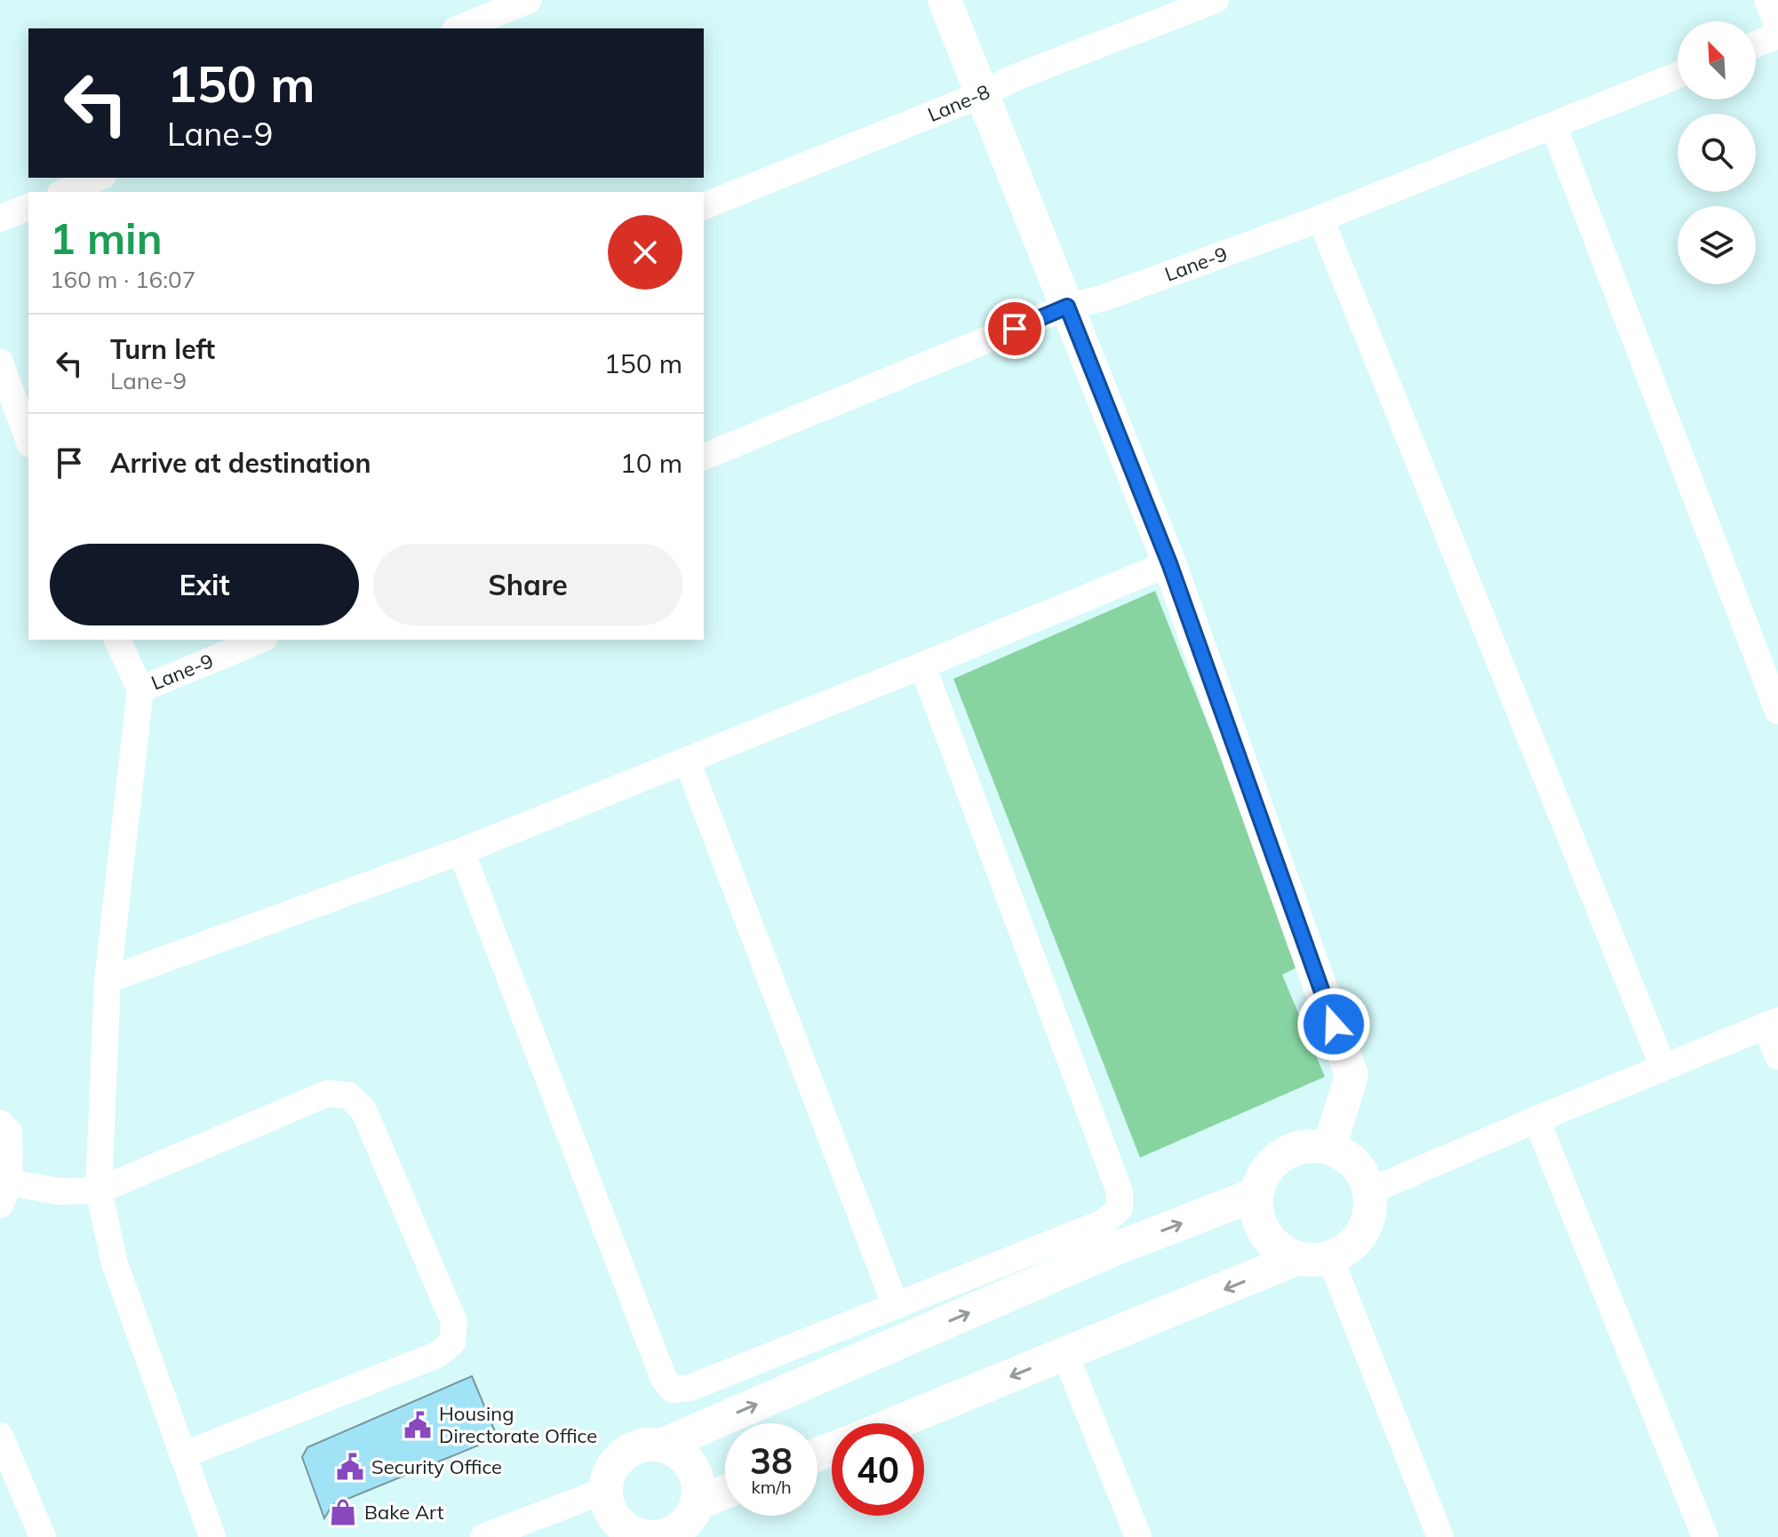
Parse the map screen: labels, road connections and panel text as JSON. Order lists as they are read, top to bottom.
{
  "streets": {
    "street": ["Lane-8", "Lane-9"]
  },
  "places": {
    "public building": ["Housing Directorate Office", "Security Office"],
    "shop": ["Bake Art"]
  },
  "north": "top left",
  "page": {
    "turn": ["150 m", "Lane-9"],
    "heading": ["1 min", "160 m · 16:07"],
    "list": [
      {
        "name": "Turn left",
        "note": "Lane-9",
        "value": "150 m"
      },
      {
        "name": "Arrive at destination",
        "value": "10 m"
      }
    ],
    "buttons": ["Exit", "Share"],
    "speed": "38 km/h",
    "limit": "40"
  }
}
